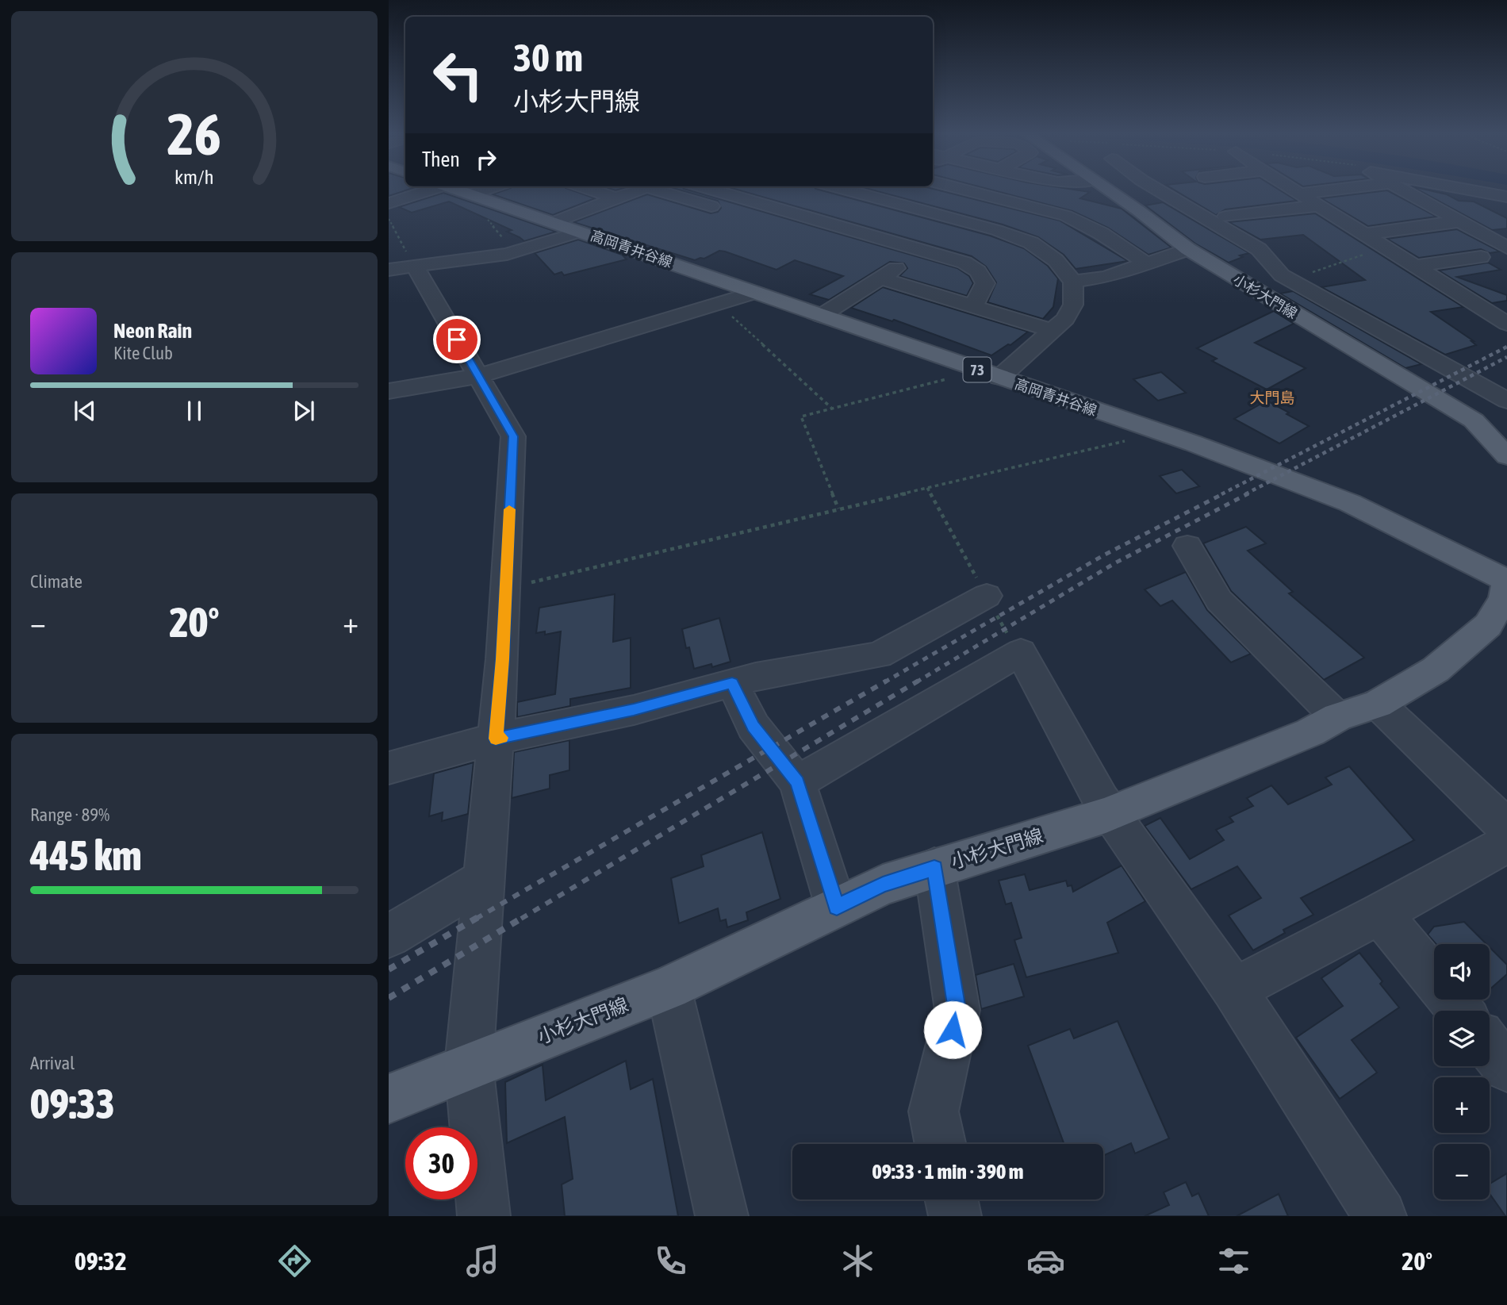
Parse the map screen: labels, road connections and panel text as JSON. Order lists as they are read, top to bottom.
{
  "streets": {
    "main road": ["高岡青井谷線", "小杉大門線", "73"]
  },
  "crossings": [
    ["高岡青井谷線", "小杉大門線"]
  ],
  "districts": ["大門島"],
  "page": {
    "turn": ["30 m", "小杉大門線"],
    "then": "Then",
    "song": ["Neon Rain", "Kite Club"],
    "tile": [
      "Climate",
      ["Range · 89%", "445 km"],
      ["Arrival", "09:33"]
    ],
    "heat": ["−", "20°", "+"],
    "map_buttons": ["+", "−"],
    "limit": "30",
    "trip": "09:33 · 1 min · 390 m",
    "tabs": ["09:32", "20°"],
    "gauge": ["26", "km/h"]
  }
}
